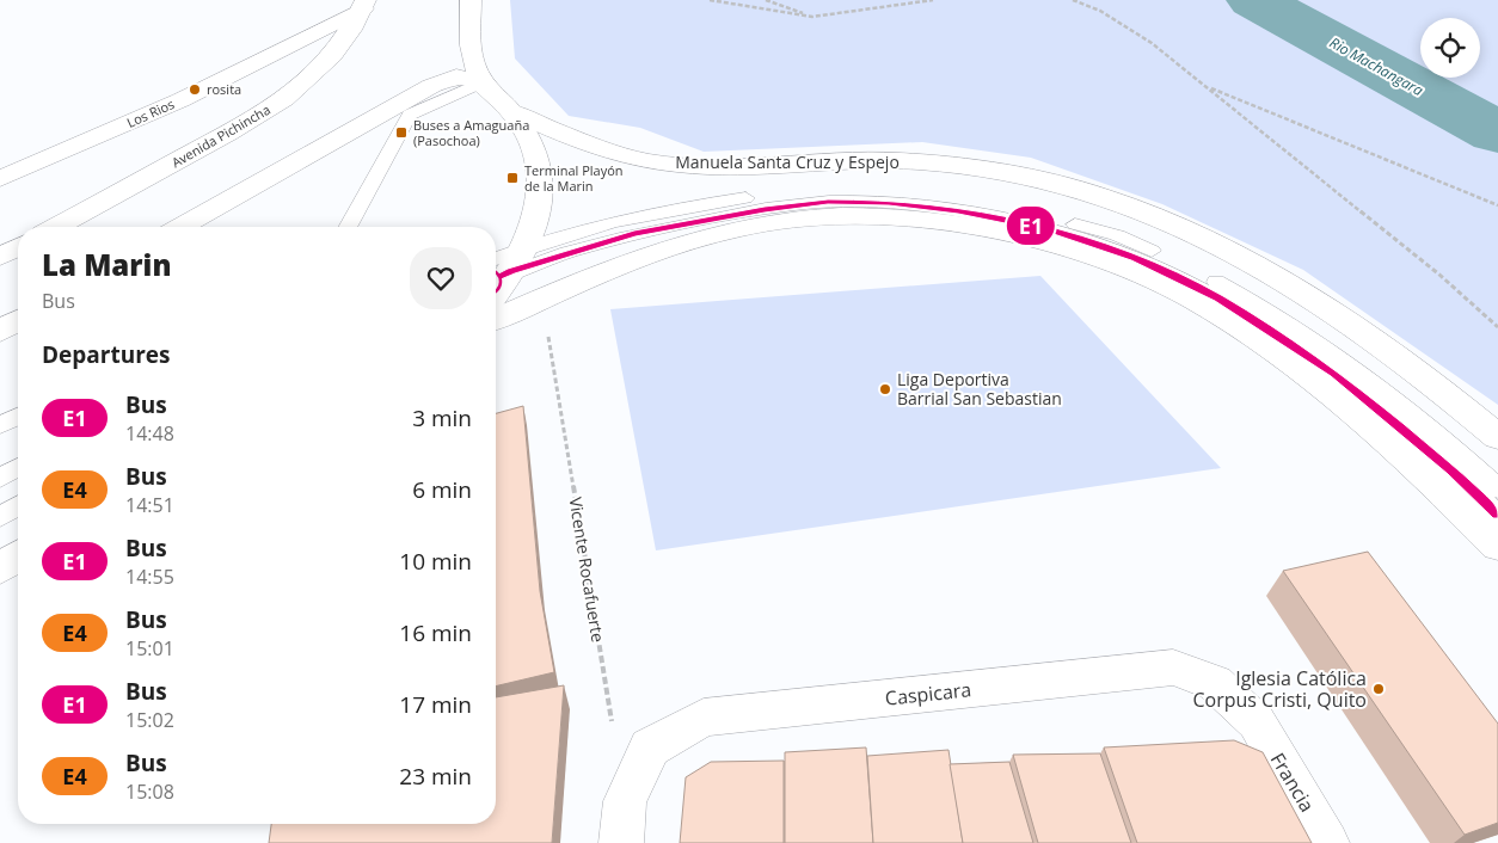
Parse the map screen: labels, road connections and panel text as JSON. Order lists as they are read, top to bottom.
{
  "streets": {
    "main road": [
      "Los Rios",
      "Avenida Pichincha",
      "Manuela Santa Cruz y Espejo",
      "Caspicara",
      "Francia"
    ],
    "path": ["Vicente Rocafuerte"]
  },
  "crossings": [
    ["Los Rios", "Avenida Pichincha"],
    ["Vicente Rocafuerte", "Caspicara"],
    ["Caspicara", "Francia"]
  ],
  "water": ["Rio Machangara"],
  "places": {
    "other": ["rosita", "Liga Deportiva Barrial San Sebastian", "Iglesia Católica Corpus Cristi, Quito"],
    "transit": ["Buses a Amaguaña (Pasochoa)", "Terminal Playón de la Marin"]
  },
  "lines": ["bus line E1"],
  "page": {
    "on_map": "E1",
    "heading": [
      ["La Marin", "Bus"],
      "Departures"
    ],
    "list": [
      {
        "mark": "E1",
        "name": "Bus",
        "note": "14:48",
        "value": "3 min"
      },
      {
        "mark": "E4",
        "name": "Bus",
        "note": "14:51",
        "value": "6 min"
      },
      {
        "mark": "E1",
        "name": "Bus",
        "note": "14:55",
        "value": "10 min"
      },
      {
        "mark": "E4",
        "name": "Bus",
        "note": "15:01",
        "value": "16 min"
      },
      {
        "mark": "E1",
        "name": "Bus",
        "note": "15:02",
        "value": "17 min"
      },
      {
        "mark": "E4",
        "name": "Bus",
        "note": "15:08",
        "value": "23 min"
      }
    ]
  }
}
